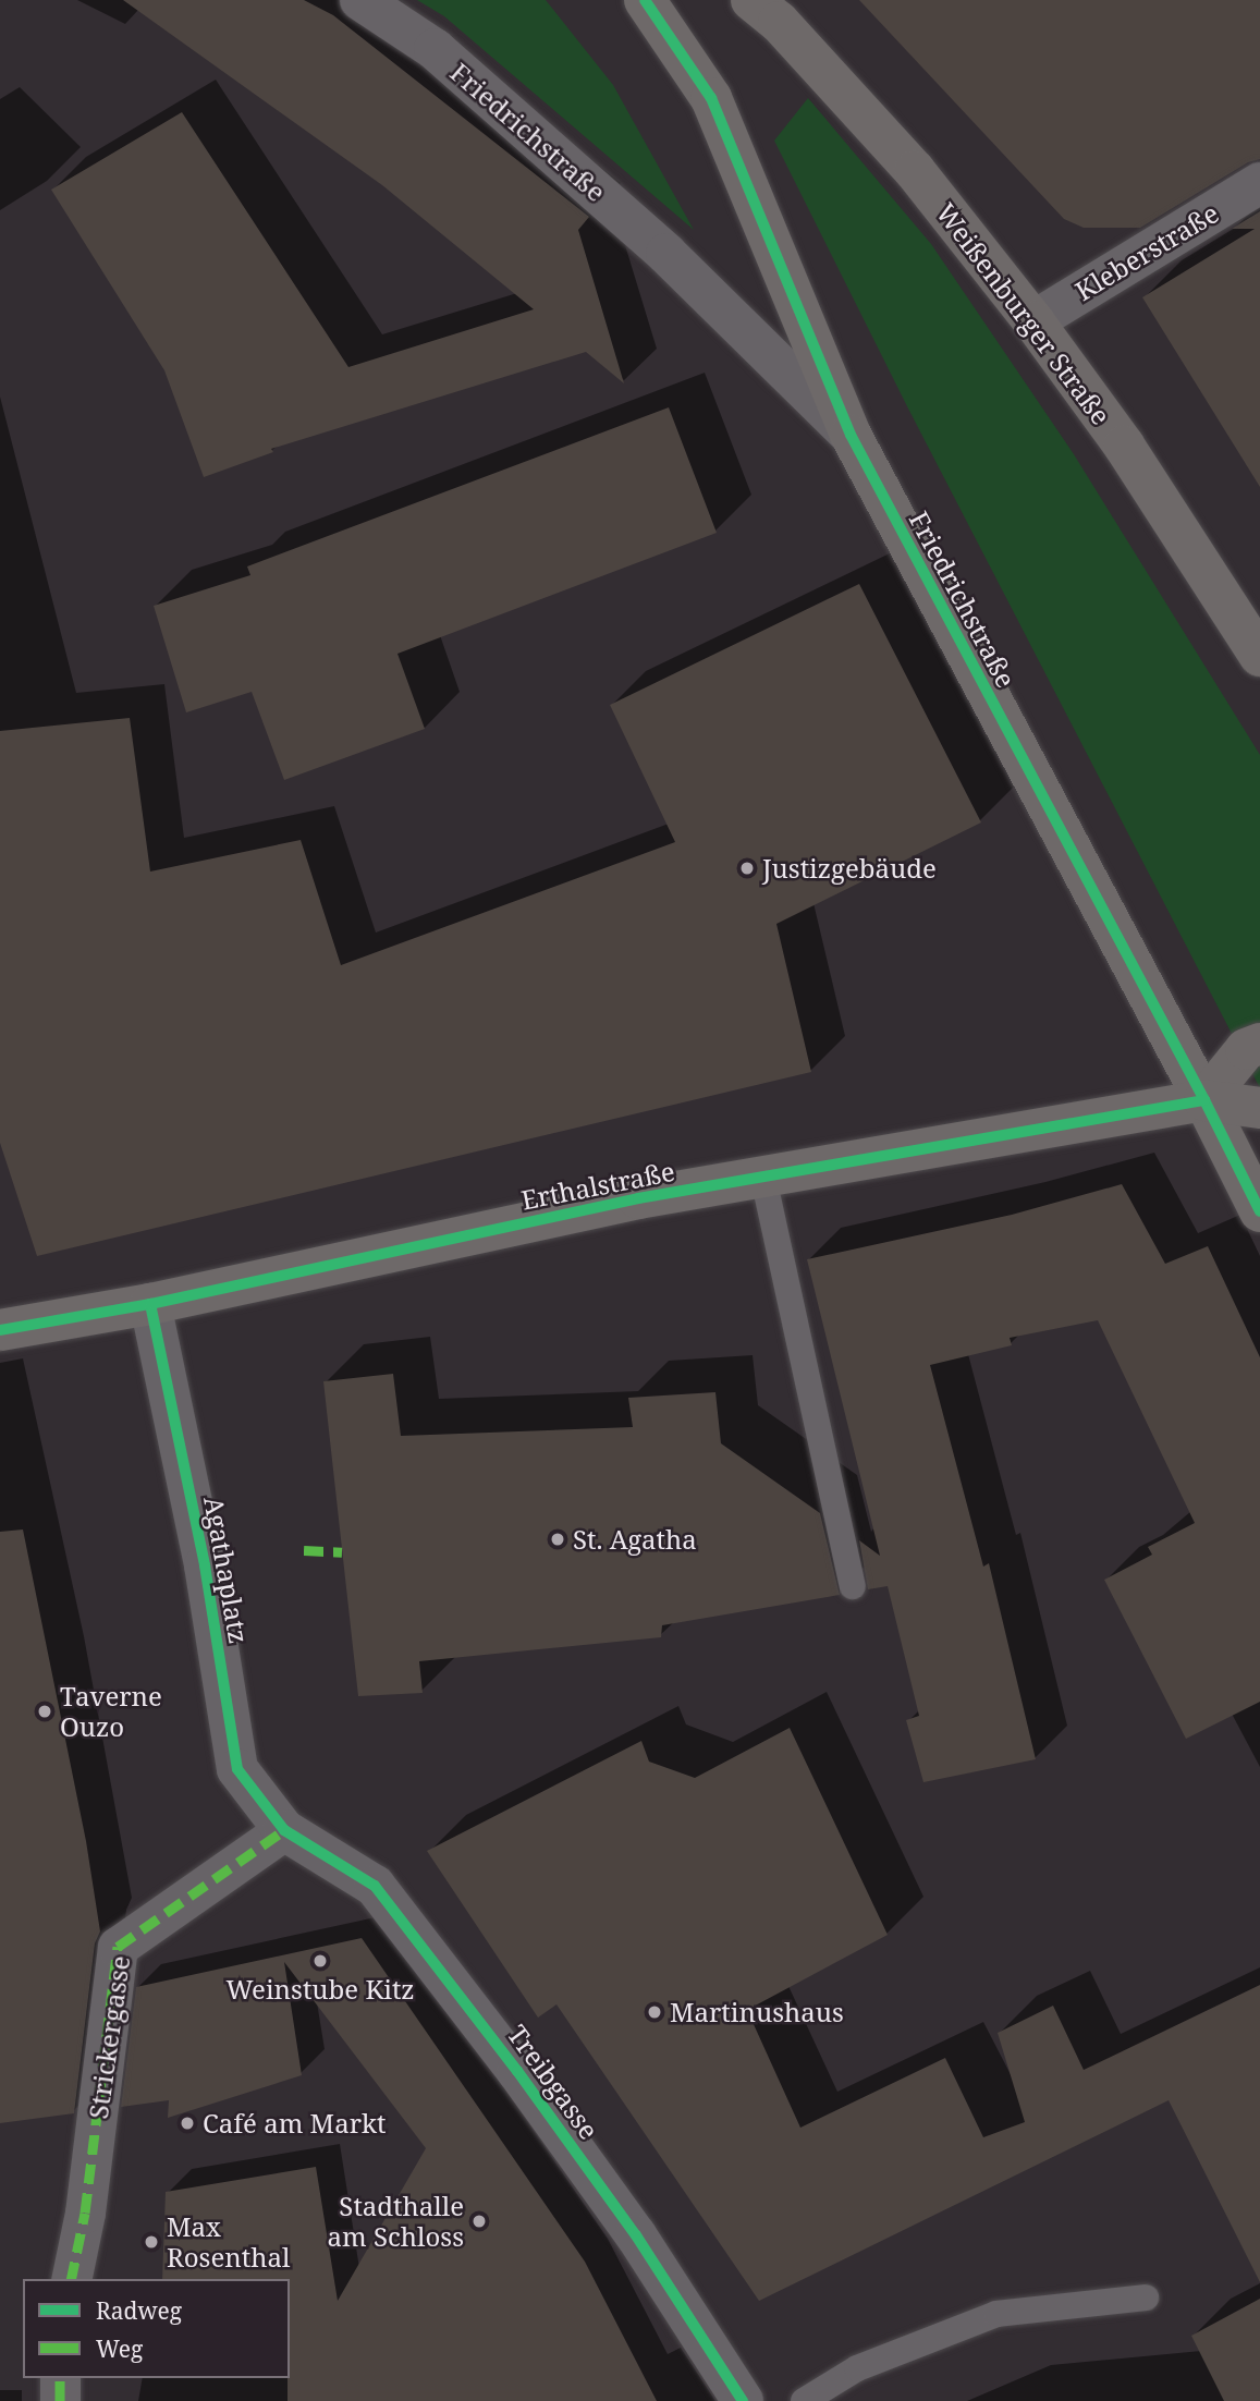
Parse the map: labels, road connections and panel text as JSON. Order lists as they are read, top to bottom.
{
  "streets": {
    "main road": ["Friedrichstraße", "Weißenburger Straße", "Erthalstraße"],
    "street": [
      "Kleberstraße",
      "Agathaplatz",
      "Strickergasse",
      "Treibgasse"
    ]
  },
  "crossings": [
    ["Friedrichstraße", "Erthalstraße"],
    ["Kleberstraße", "Weißenburger Straße"],
    ["Erthalstraße", "Agathaplatz"],
    ["Agathaplatz", "Strickergasse"],
    ["Agathaplatz", "Treibgasse"],
    ["Strickergasse", "Treibgasse"]
  ],
  "places": [
    "Justizgebäude",
    "St. Agatha",
    "Taverne Ouzo",
    "Weinstube Kitz",
    "Martinushaus",
    "Café am Markt",
    "Stadthalle am Schloss",
    "Max Rosenthal"
  ],
  "legend": ["Radweg", "Weg"]
}
